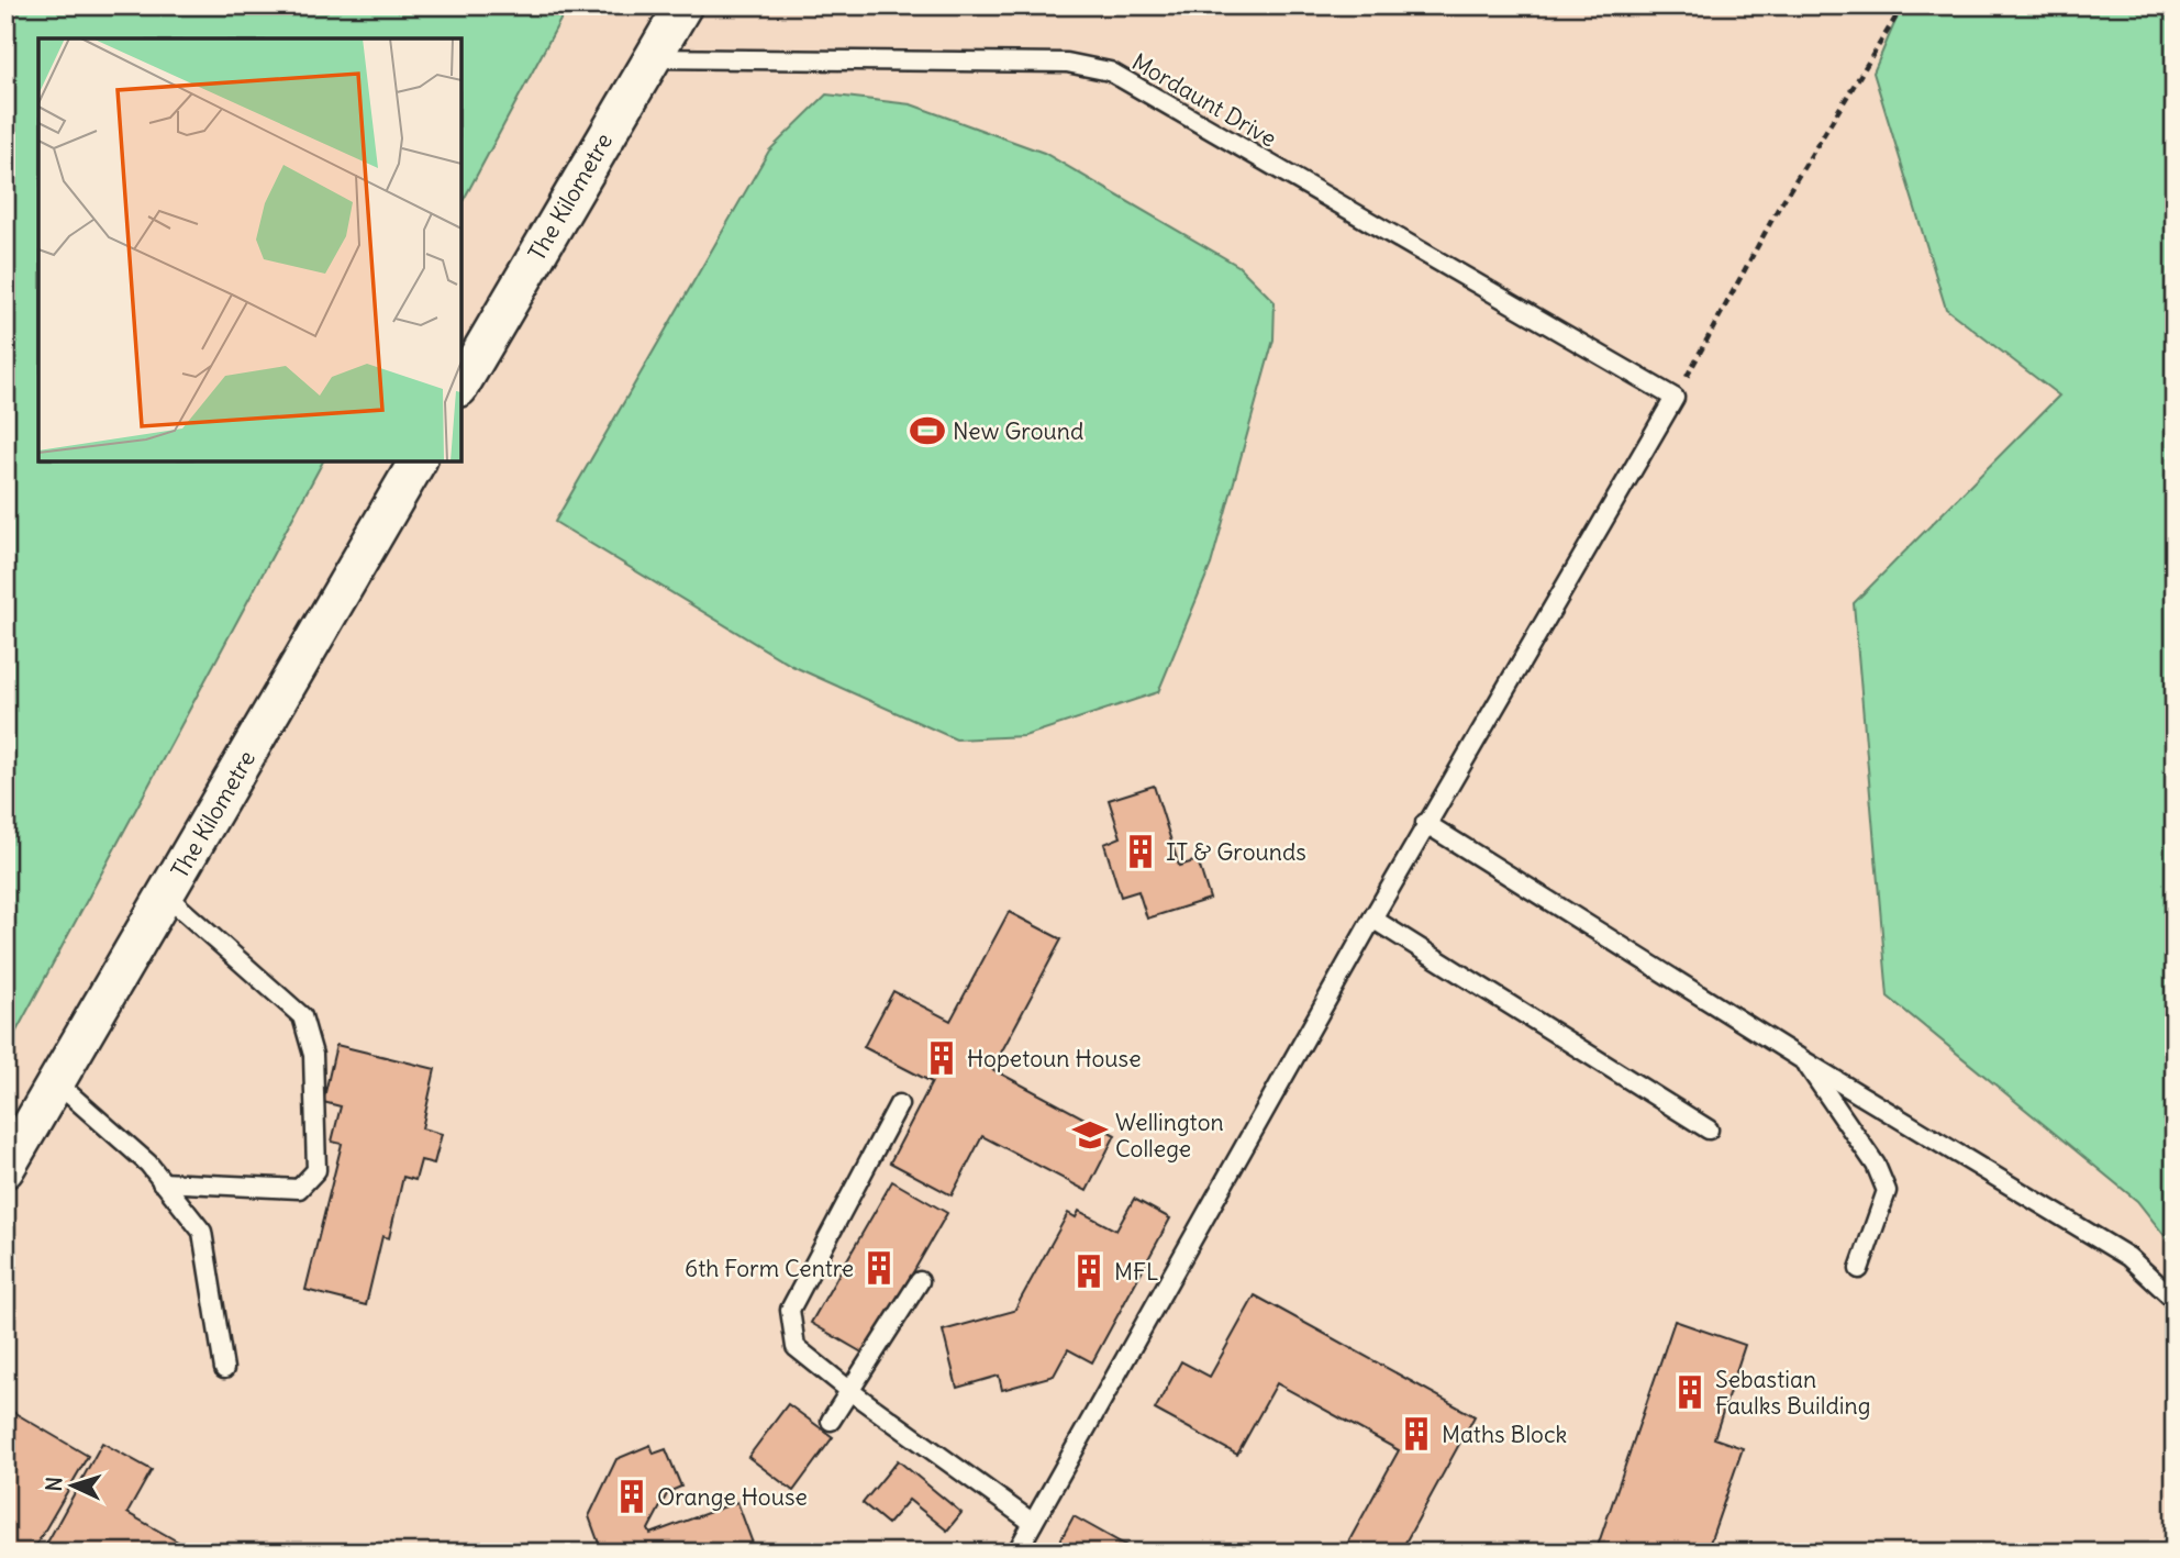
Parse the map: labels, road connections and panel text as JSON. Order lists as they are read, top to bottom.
{
  "streets": {
    "street": ["The Kilometre"],
    "lane": ["Mordaunt Drive"]
  },
  "crossings": [
    ["Mordaunt Drive", "The Kilometre"]
  ],
  "places": {
    "sports": ["New Ground"],
    "building": [
      "IT & Grounds",
      "Hopetoun House",
      "6th Form Centre",
      "MFL",
      "Sebastian Faulks Building",
      "Maths Block",
      "Orange House"
    ],
    "school or university": ["Wellington College"]
  },
  "north": "left"
}
